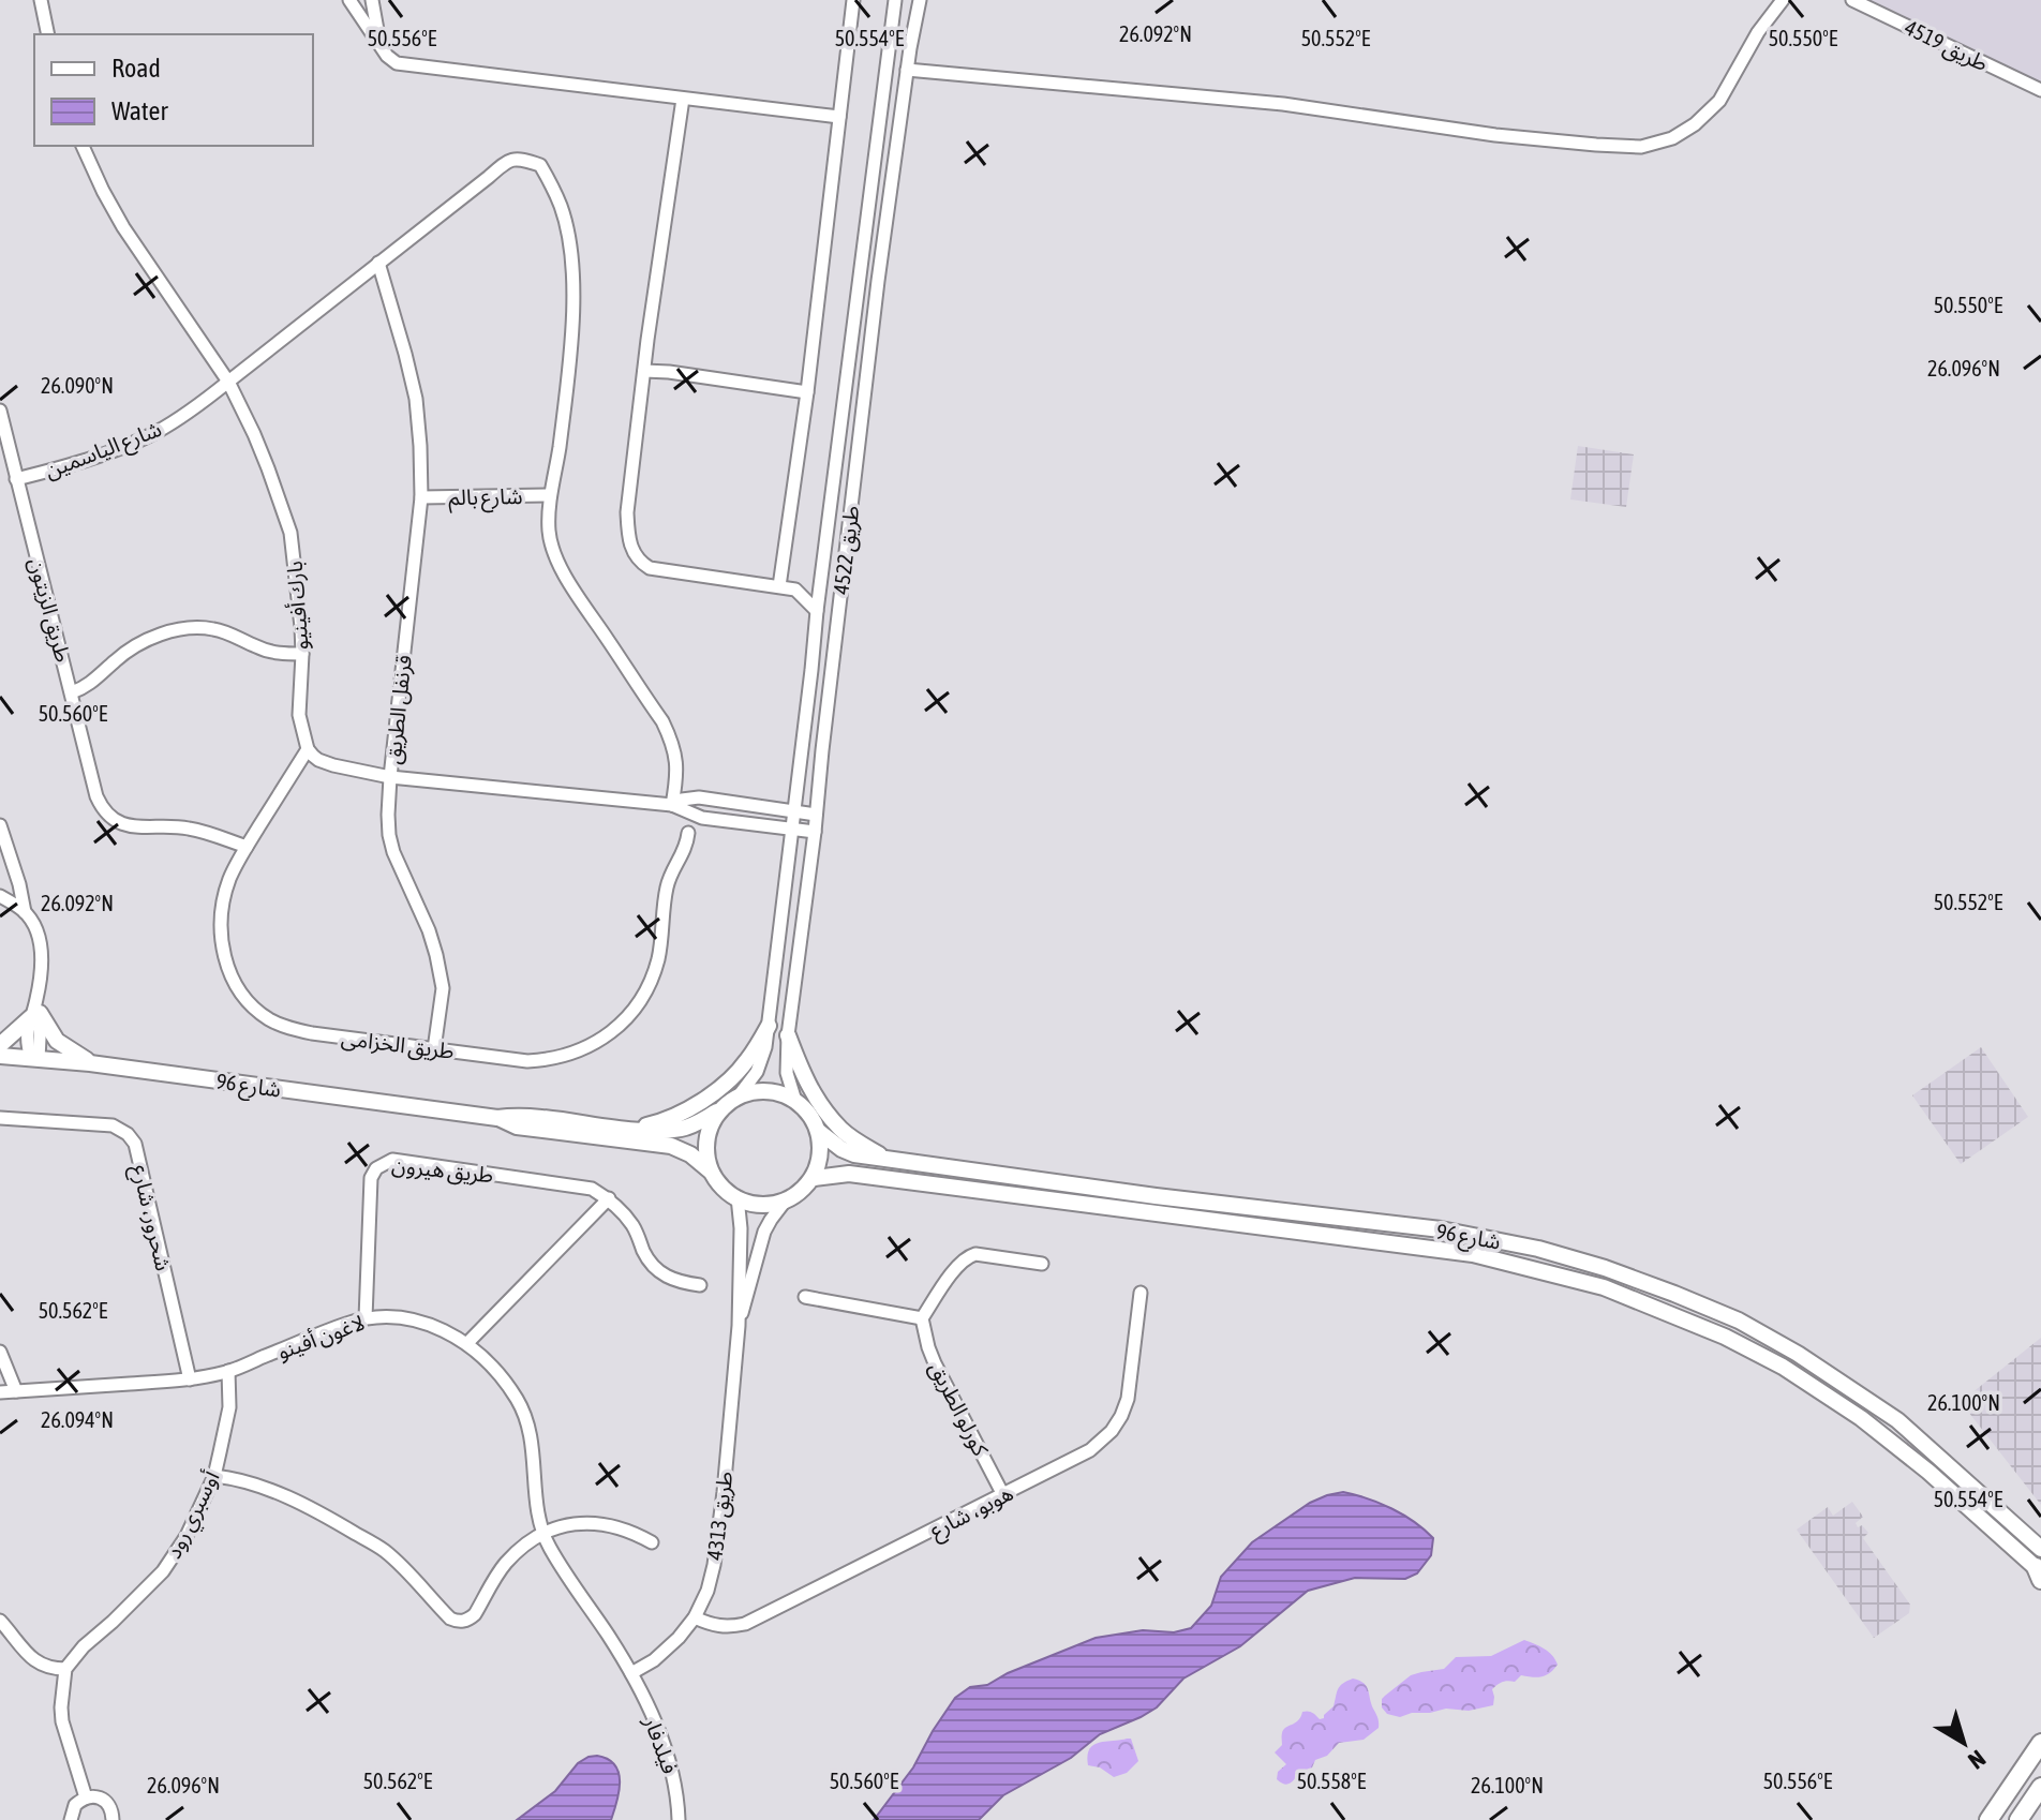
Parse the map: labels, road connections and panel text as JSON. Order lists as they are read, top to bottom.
{
  "streets": {
    "street": [
      "طريق 4519",
      "شارع الياسمين",
      "شارع بالم",
      "طريق 4522",
      "بارك أفينيو",
      "طريق الزيتون",
      "قرنفل الطريق",
      "طريق الخزامى",
      "شارع 96",
      "طريق هيرون",
      "شحرور، شارع",
      "لاغون أفينو",
      "كورلو الطريق",
      "هوبو، شارع",
      "أوسبري رود",
      "طريق 4313",
      "فيلدفار"
    ]
  },
  "crossings": [
    ["شارع الياسمين", "شارع بالم"],
    ["شارع الياسمين", "بارك أفينيو"],
    ["شارع الياسمين", "طريق الزيتون"],
    ["شارع الياسمين", "قرنفل الطريق"],
    ["شارع بالم", "قرنفل الطريق"],
    ["طريق 4522", "شارع 96"],
    ["طريق 4522", "طريق 4313"],
    ["بارك أفينيو", "طريق الزيتون"],
    ["بارك أفينيو", "طريق الخزامى"],
    ["طريق الزيتون", "طريق الخزامى"],
    ["قرنفل الطريق", "طريق الخزامى"],
    ["شارع 96", "طريق 4313"],
    ["طريق هيرون", "لاغون أفينو"],
    ["شحرور، شارع", "لاغون أفينو"],
    ["لاغون أفينو", "أوسبري رود"],
    ["لاغون أفينو", "طريق 4313"],
    ["لاغون أفينو", "فيلدفار"],
    ["كورلو الطريق", "هوبو، شارع"],
    ["هوبو، شارع", "طريق 4313"],
    ["طريق 4313", "فيلدفار"]
  ],
  "legend": ["Road", "Water"],
  "north": "bottom right",
  "coordinates": [
    "26.092°N",
    "50.556°E",
    "50.554°E",
    "50.552°E",
    "50.550°E",
    "26.096°N",
    "26.090°N",
    "50.560°E",
    "50.562°E",
    "26.100°N",
    "26.094°N",
    "50.558°E"
  ]
}
